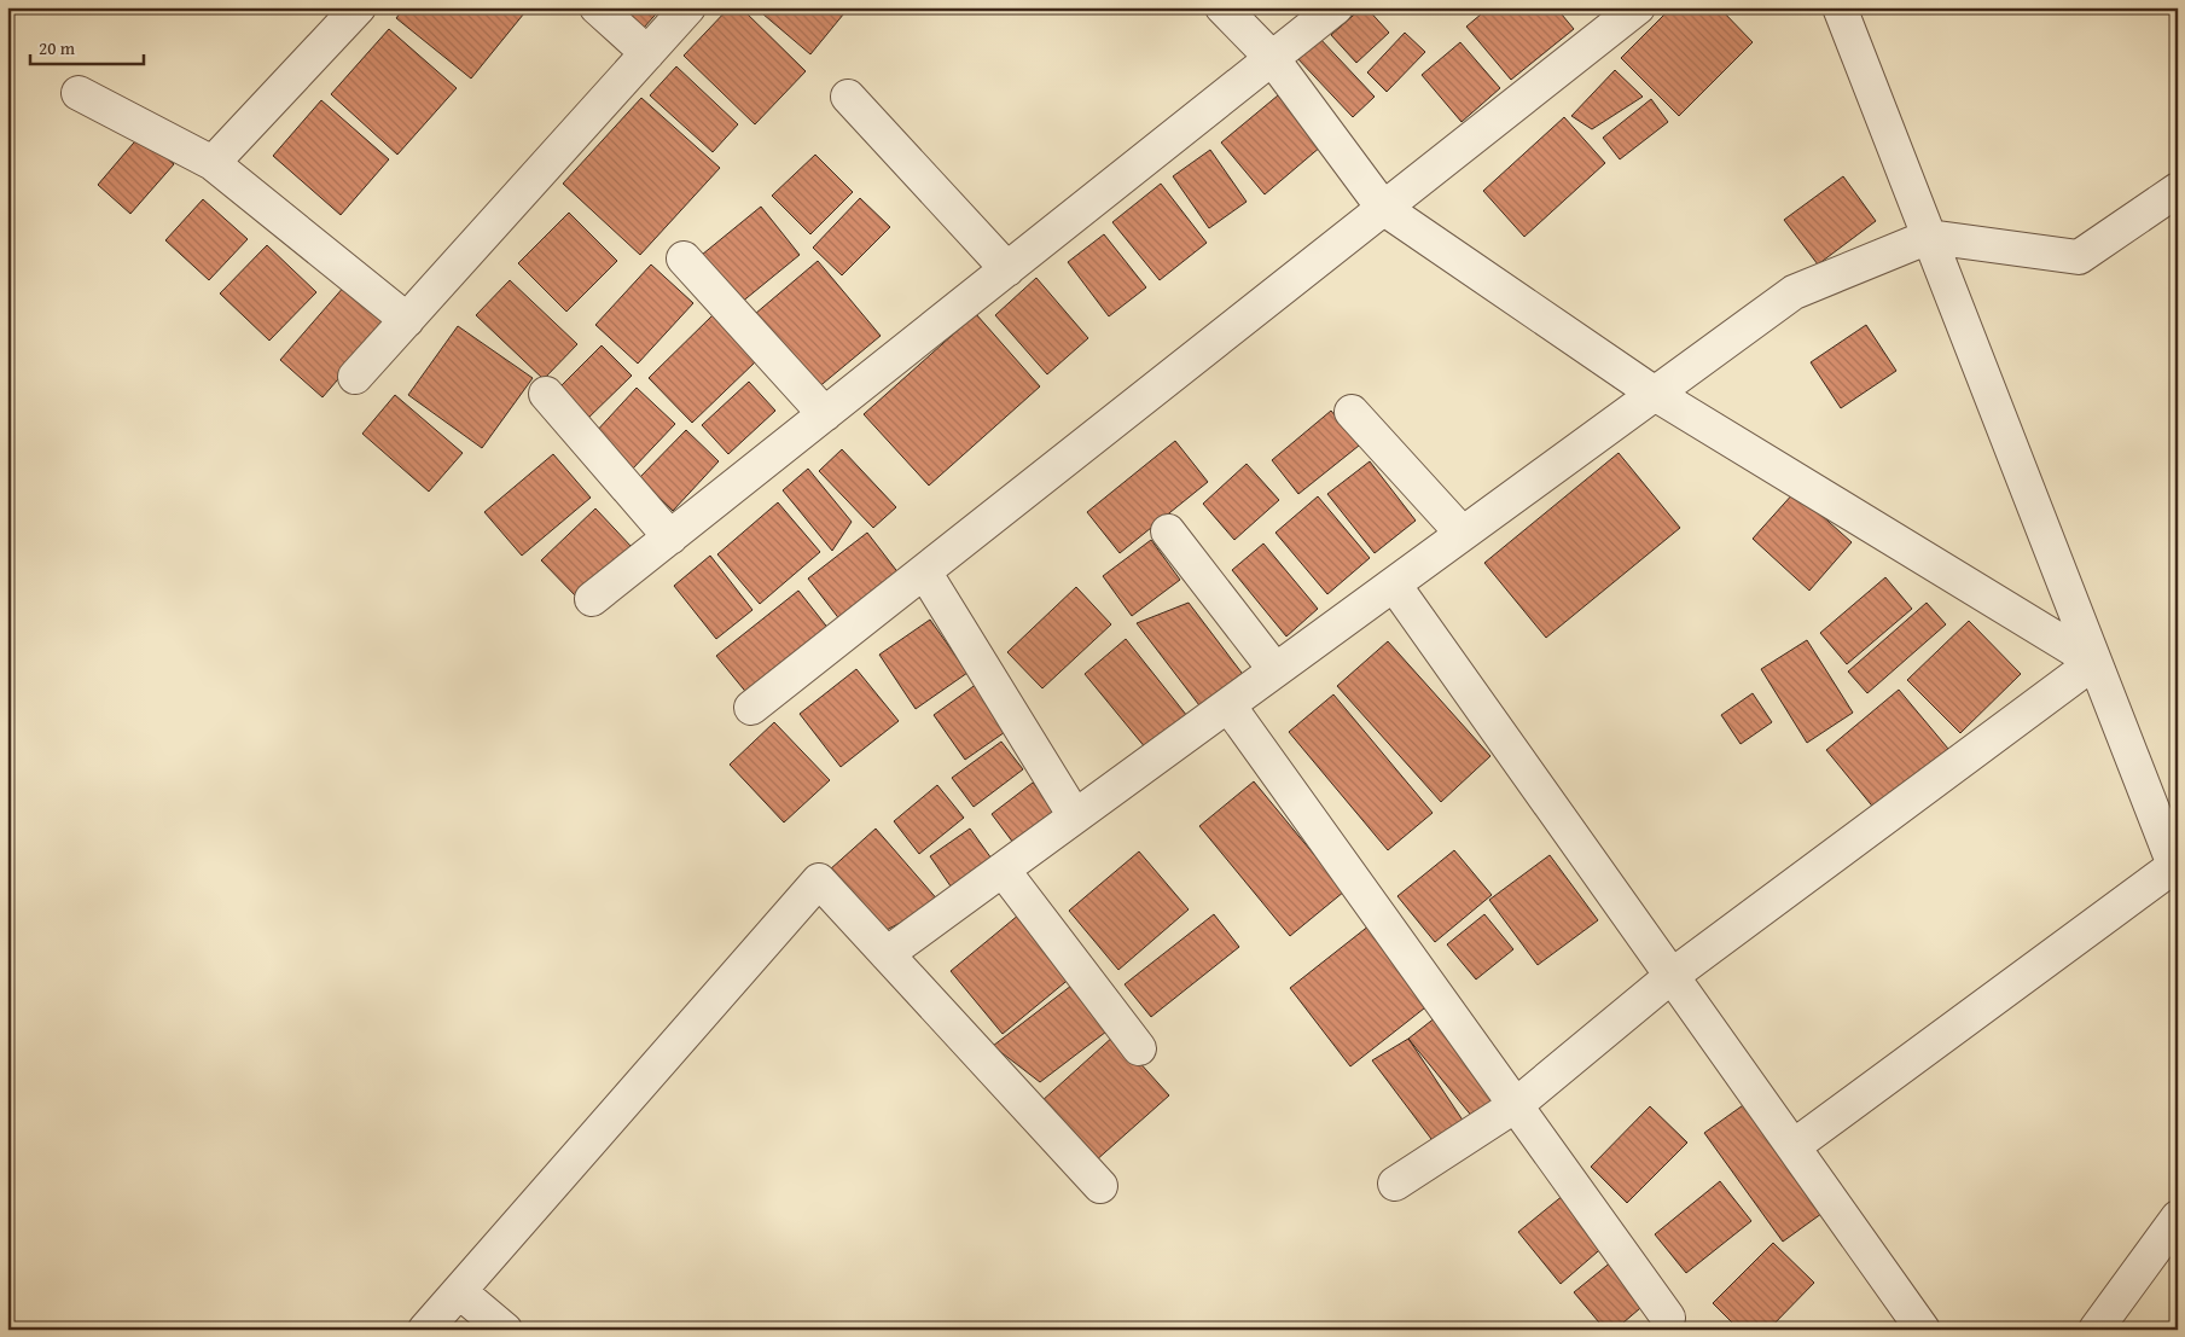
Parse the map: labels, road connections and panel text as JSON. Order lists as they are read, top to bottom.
{
  "scale_bar": "20 m"
}
